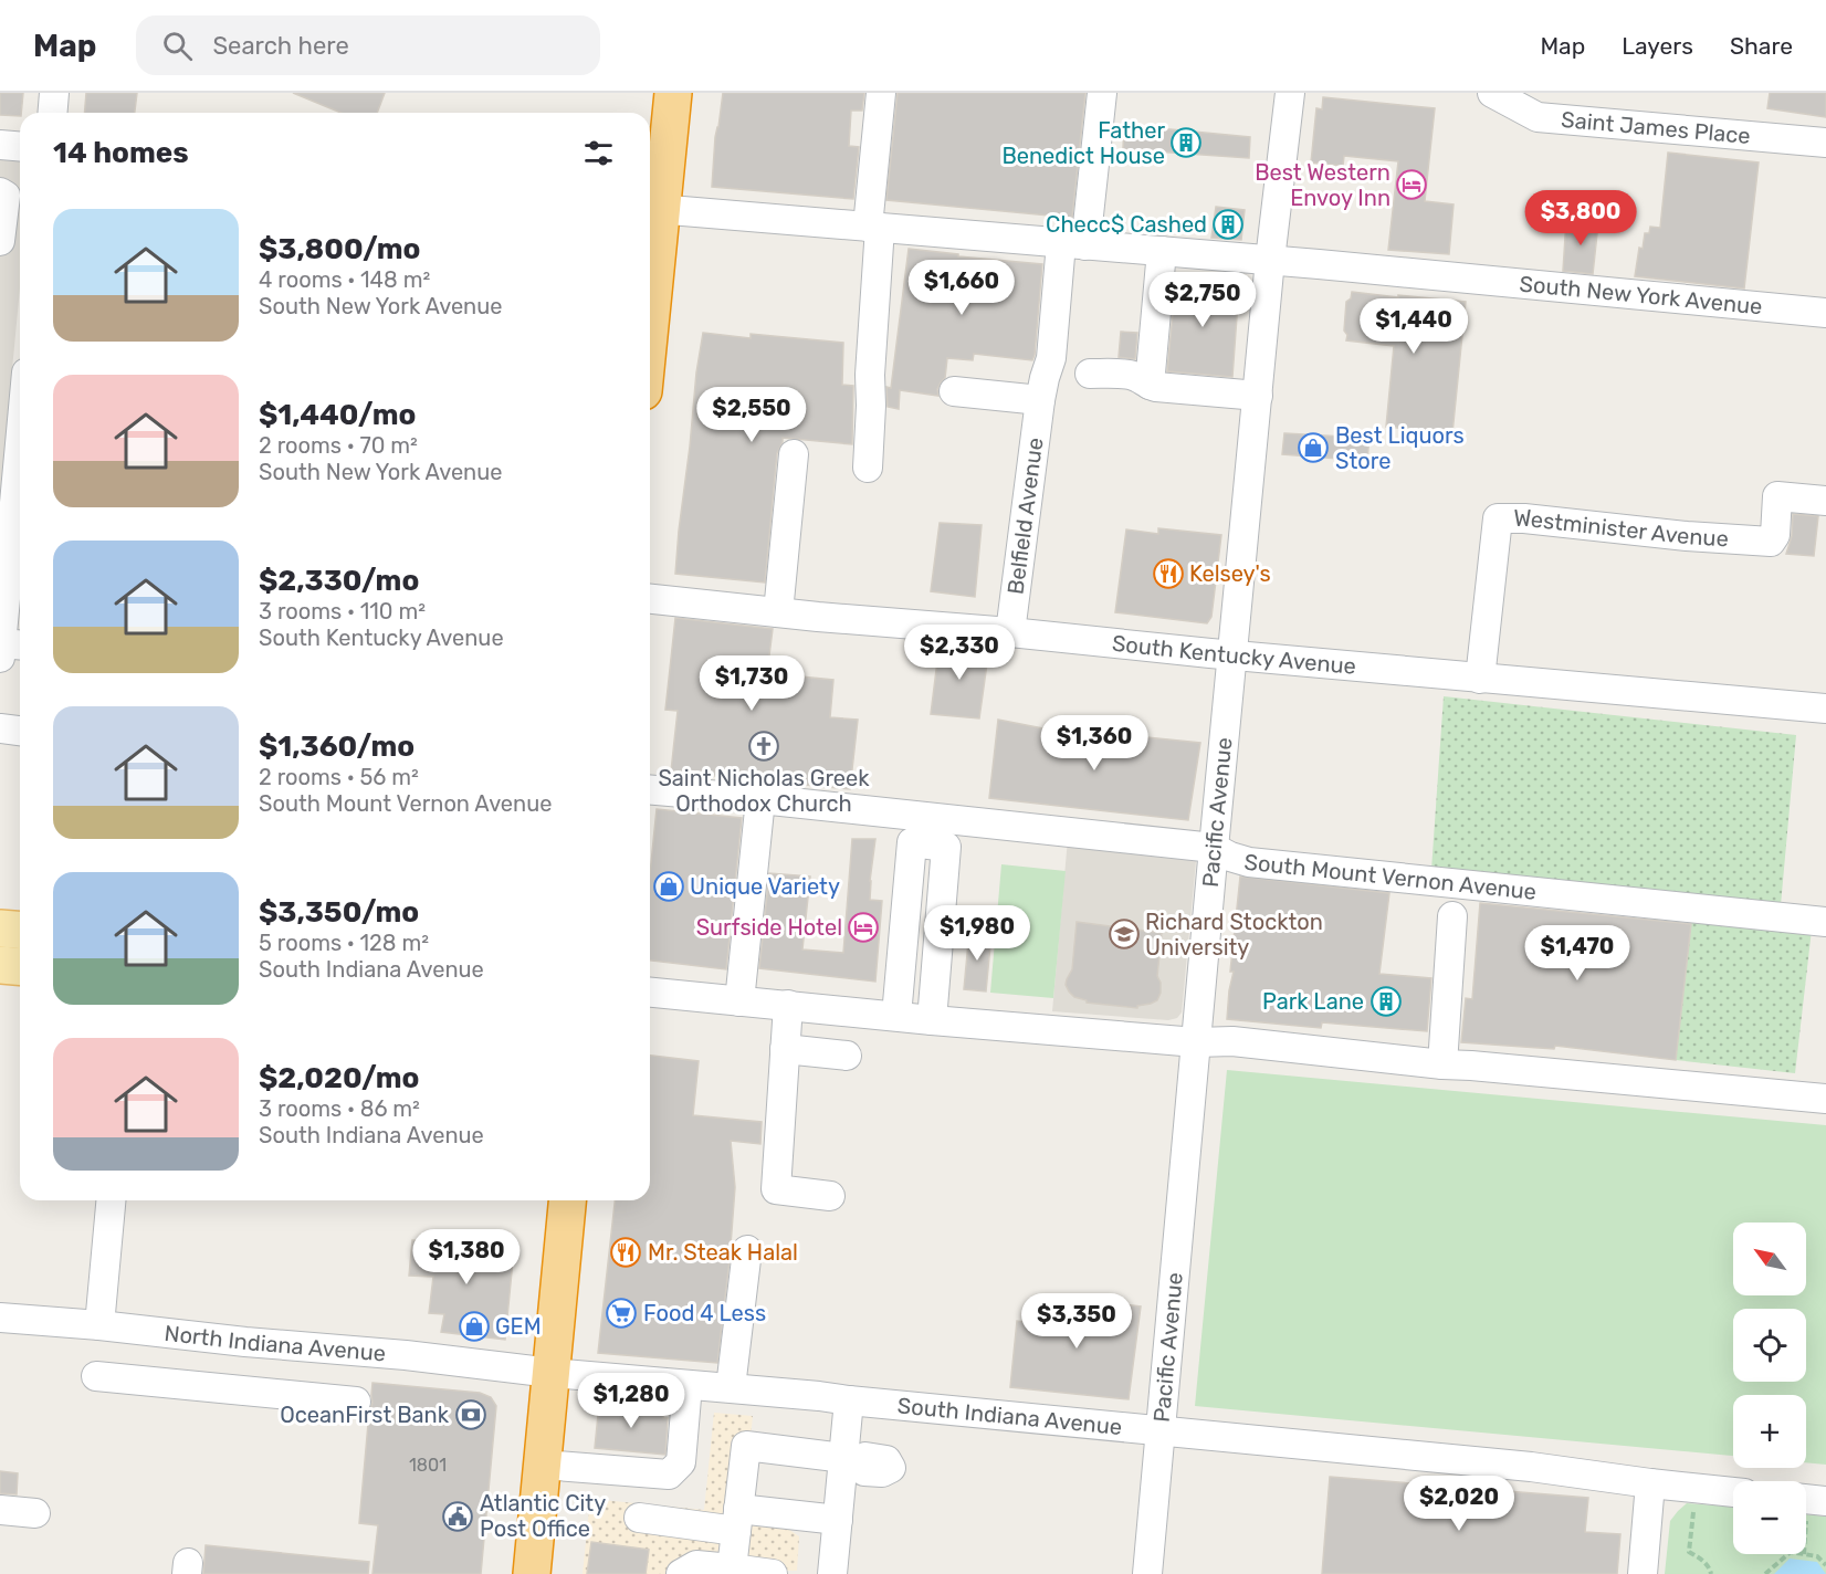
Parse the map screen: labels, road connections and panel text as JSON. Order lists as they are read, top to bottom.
{
  "streets": {
    "street": [
      "Saint James Place",
      "South New York Avenue",
      "Belfield Avenue",
      "Westminister Avenue",
      "South Kentucky Avenue",
      "Pacific Avenue",
      "South Mount Vernon Avenue",
      "North Indiana Avenue",
      "South Indiana Avenue"
    ]
  },
  "crossings": [
    ["South New York Avenue", "Belfield Avenue"],
    ["South New York Avenue", "Pacific Avenue"],
    ["Belfield Avenue", "South Kentucky Avenue"],
    ["Westminister Avenue", "South Kentucky Avenue"],
    ["South Kentucky Avenue", "Pacific Avenue"],
    ["Pacific Avenue", "South Mount Vernon Avenue"],
    ["Pacific Avenue", "South Indiana Avenue"],
    ["North Indiana Avenue", "South Indiana Avenue"]
  ],
  "places": {
    "building": ["Father Benedict House", "Checc$ Cashed", "Park Lane"],
    "hotel": ["Best Western Envoy Inn", "Surfside Hotel"],
    "shop": ["Best Liquors Store", "Unique Variety", "GEM"],
    "restaurant": ["Kelsey's", "Mr. Steak Halal"],
    "church": ["Saint Nicholas Greek Orthodox Church"],
    "school or university": ["Richard Stockton University"],
    "supermarket": ["Food 4 Less"],
    "bank": ["OceanFirst Bank"],
    "public building": ["Atlantic City Post Office"]
  },
  "house_numbers": ["1801"],
  "north": "top left",
  "page": {
    "header": "Map",
    "search": "Search here",
    "nav": ["Map", "Layers", "Share"],
    "heading": "14 homes",
    "price": [
      "$3,800",
      "$1,660",
      "$2,750",
      "$1,440",
      "$2,550",
      "$2,330",
      "$1,730",
      "$1,360",
      "$1,980",
      "$1,470",
      "$1,380",
      "$3,350",
      "$1,280",
      "$2,020"
    ],
    "list": [
      {
        "name": "$3,800/mo",
        "note": "4 rooms · 148 m² · South New York Avenue"
      },
      {
        "name": "$1,440/mo",
        "note": "2 rooms · 70 m² · South New York Avenue"
      },
      {
        "name": "$2,330/mo",
        "note": "3 rooms · 110 m² · South Kentucky Avenue"
      },
      {
        "name": "$1,360/mo",
        "note": "2 rooms · 56 m² · South Mount Vernon Avenue"
      },
      {
        "name": "$3,350/mo",
        "note": "5 rooms · 128 m² · South Indiana Avenue"
      },
      {
        "name": "$2,020/mo",
        "note": "3 rooms · 86 m² · South Indiana Avenue"
      }
    ],
    "map_buttons": ["+", "−"]
  }
}
